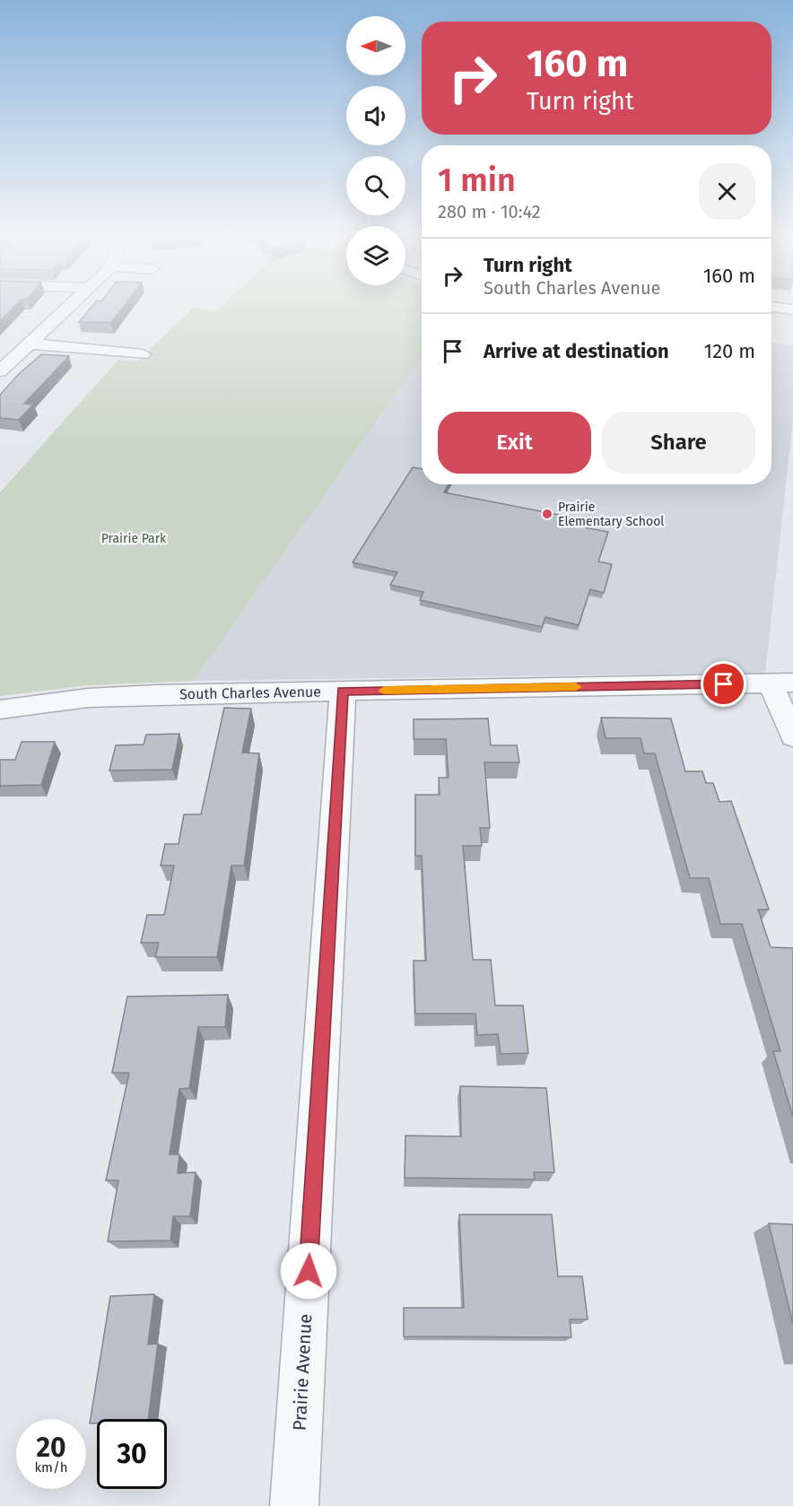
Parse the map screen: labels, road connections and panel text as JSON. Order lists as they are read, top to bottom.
{
  "streets": {
    "street": ["South Charles Avenue", "Prairie Avenue"]
  },
  "crossings": [
    ["South Charles Avenue", "Prairie Avenue"]
  ],
  "parks": ["Prairie Park"],
  "places": ["Prairie Elementary School"],
  "north": "left",
  "page": {
    "turn": ["160 m", "Turn right"],
    "heading": ["1 min", "280 m · 10:42"],
    "list": [
      {
        "name": "Turn right",
        "note": "South Charles Avenue",
        "value": "160 m"
      },
      {
        "name": "Arrive at destination",
        "value": "120 m"
      }
    ],
    "buttons": ["Exit", "Share"],
    "speed": "20 km/h",
    "limit": "30"
  }
}
